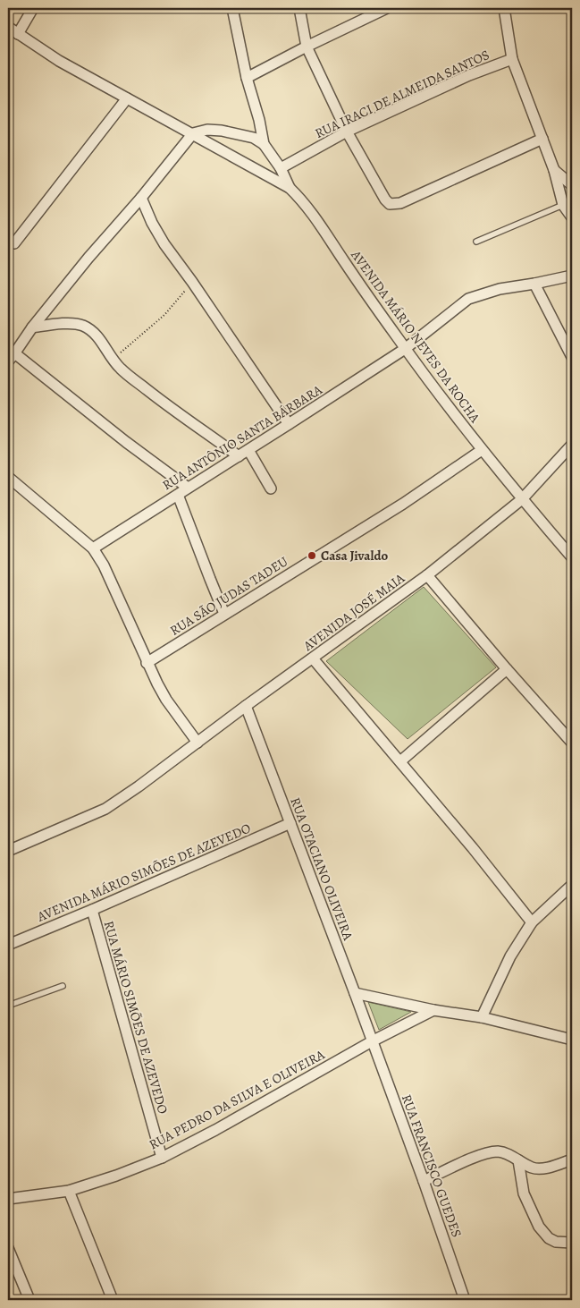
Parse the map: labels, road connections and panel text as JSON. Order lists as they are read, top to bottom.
{
  "streets": {
    "street": [
      "RUA IRACI DE ALMEIDA SANTOS",
      "AVENIDA MÁRIO NEVES DA ROCHA",
      "RUA ANTÔNIO SANTA BÁRBARA",
      "RUA SÃO JUDAS TADEU",
      "AVENIDA JOSÉ MAIA",
      "RUA OTACIANO OLIVEIRA",
      "AVENIDA MÁRIO SIMÕES DE AZEVEDO",
      "RUA MÁRIO SIMÕES DE AZEVEDO",
      "RUA PEDRO DA SILVA E OLIVEIRA",
      "RUA FRANCISCO GUEDES"
    ]
  },
  "crossings": [
    ["AVENIDA MÁRIO NEVES DA ROCHA", "RUA ANTÔNIO SANTA BÁRBARA"],
    ["AVENIDA MÁRIO NEVES DA ROCHA", "RUA SÃO JUDAS TADEU"],
    ["AVENIDA MÁRIO NEVES DA ROCHA", "AVENIDA JOSÉ MAIA"],
    ["AVENIDA JOSÉ MAIA", "RUA OTACIANO OLIVEIRA"],
    ["RUA OTACIANO OLIVEIRA", "AVENIDA MÁRIO SIMÕES DE AZEVEDO"],
    ["RUA OTACIANO OLIVEIRA", "RUA PEDRO DA SILVA E OLIVEIRA"],
    ["RUA OTACIANO OLIVEIRA", "RUA FRANCISCO GUEDES"],
    ["AVENIDA MÁRIO SIMÕES DE AZEVEDO", "RUA MÁRIO SIMÕES DE AZEVEDO"],
    ["RUA MÁRIO SIMÕES DE AZEVEDO", "RUA PEDRO DA SILVA E OLIVEIRA"],
    ["RUA PEDRO DA SILVA E OLIVEIRA", "RUA FRANCISCO GUEDES"]
  ],
  "places": ["Casa Jivaldo"]
}
